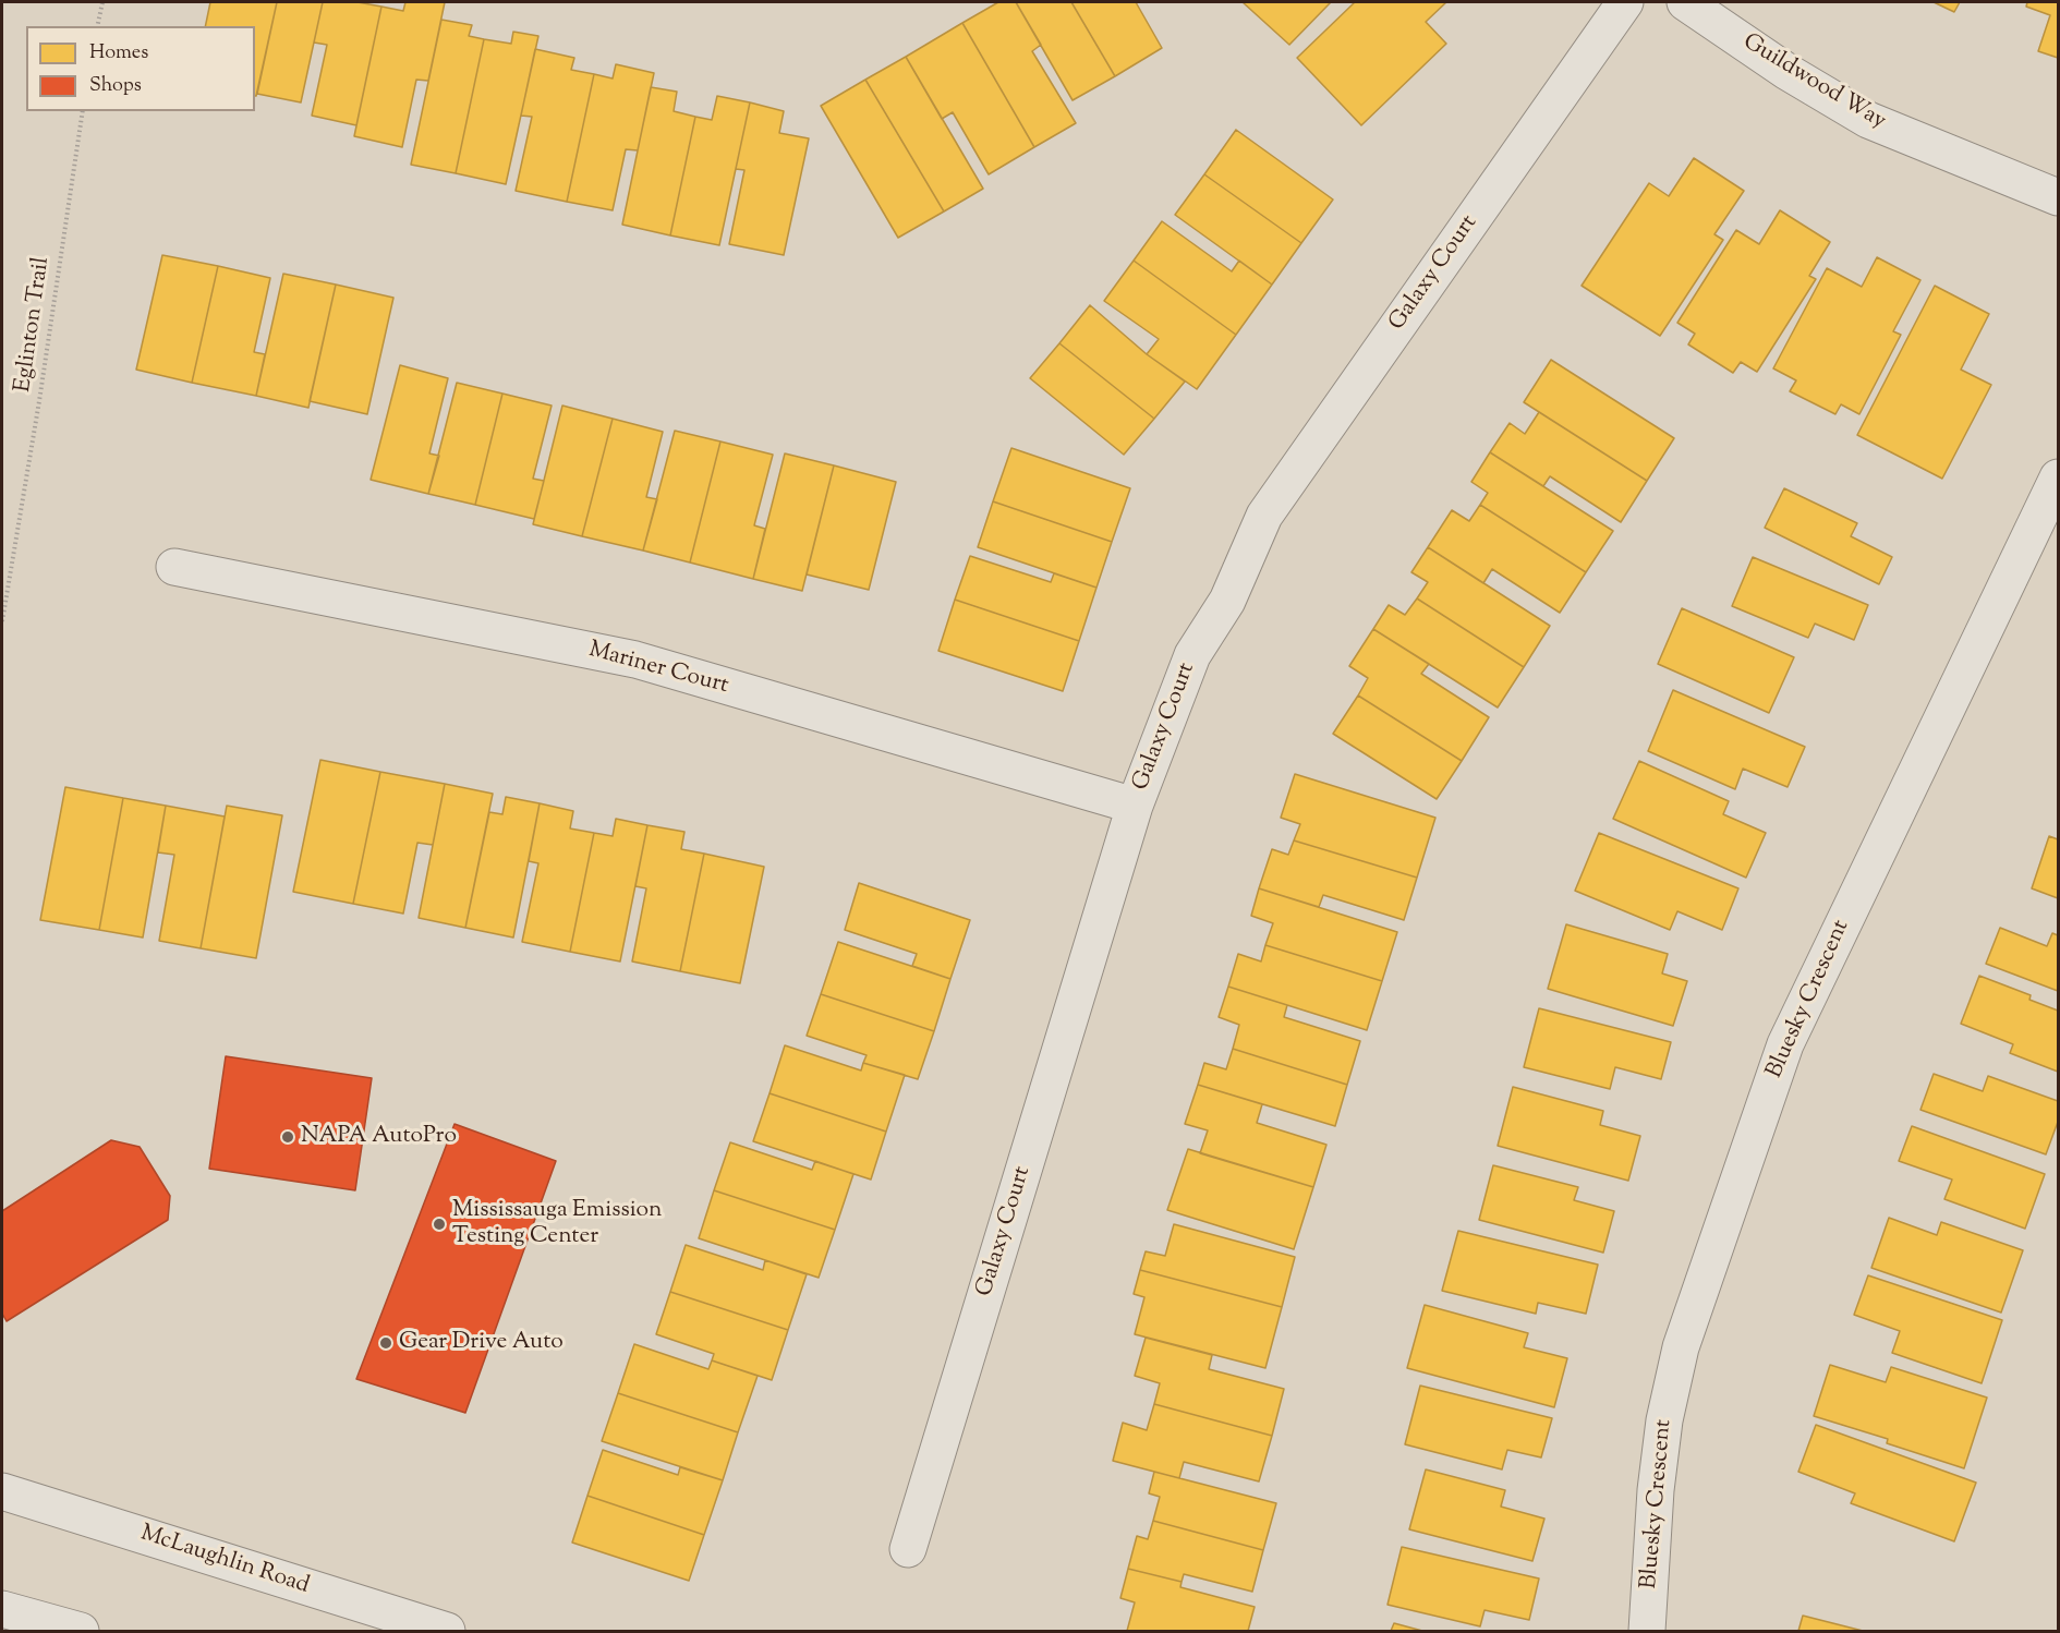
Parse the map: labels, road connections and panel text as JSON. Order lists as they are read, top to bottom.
{
  "streets": {
    "street": [
      "Guildwood Way",
      "Galaxy Court",
      "Mariner Court",
      "Bluesky Crescent",
      "McLaughlin Road"
    ],
    "path": ["Eglinton Trail"]
  },
  "crossings": [
    ["Galaxy Court", "Mariner Court"]
  ],
  "places": ["NAPA AutoPro", "Mississauga Emission Testing Center", "Gear Drive Auto"],
  "legend": ["Homes", "Shops"]
}
